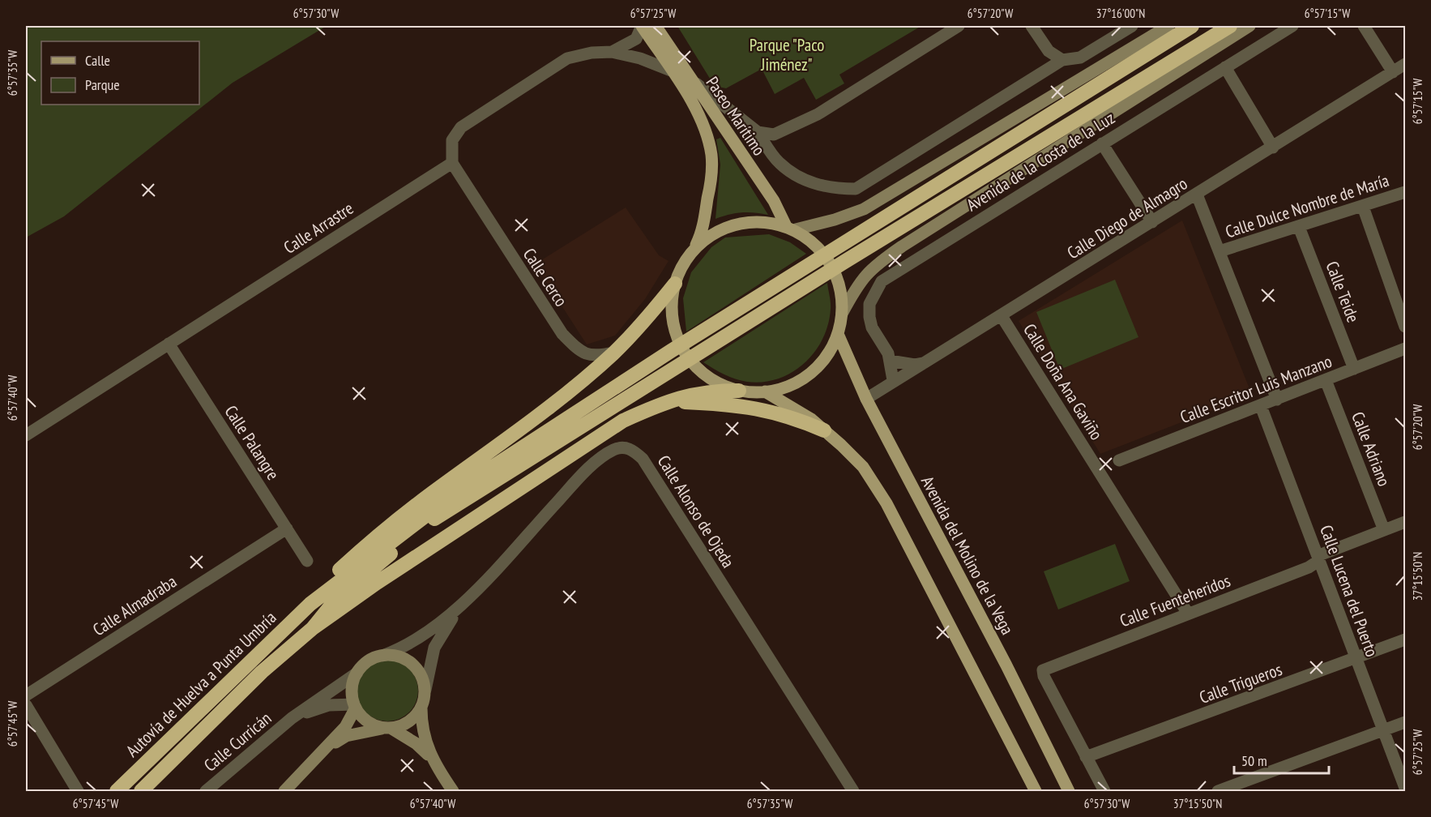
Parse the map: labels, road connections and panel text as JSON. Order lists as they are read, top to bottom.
{
  "streets": {
    "highway": ["Autovía de Huelva a Punta Umbría"],
    "main road": ["Paseo Marítimo", "Avenida del Molino de la Vega"],
    "street": [
      "Avenida de la Costa de la Luz",
      "Calle Dulce Nombre de María",
      "Calle Diego de Almagro",
      "Calle Arrastre",
      "Calle Cerco",
      "Calle Teide",
      "Calle Doña Ana Gaviño",
      "Calle Escritor Luis Manzano",
      "Calle Palangre",
      "Calle Adriano",
      "Calle Alonso de Ojeda",
      "Calle Lucena del Puerto",
      "Calle Fuenteheridos",
      "Calle Almadraba",
      "Calle Trigueros",
      "Calle Curricán"
    ]
  },
  "crossings": [
    ["Paseo Marítimo", "Avenida del Molino de la Vega"],
    ["Avenida de la Costa de la Luz", "Calle Diego de Almagro"],
    ["Calle Dulce Nombre de María", "Calle Teide"],
    ["Calle Diego de Almagro", "Calle Doña Ana Gaviño"],
    ["Calle Diego de Almagro", "Avenida del Molino de la Vega"],
    ["Calle Arrastre", "Calle Cerco"],
    ["Calle Arrastre", "Calle Palangre"],
    ["Calle Teide", "Calle Escritor Luis Manzano"],
    ["Calle Doña Ana Gaviño", "Calle Fuenteheridos"],
    ["Calle Escritor Luis Manzano", "Calle Adriano"],
    ["Calle Escritor Luis Manzano", "Calle Lucena del Puerto"],
    ["Calle Palangre", "Calle Almadraba"],
    ["Calle Adriano", "Calle Fuenteheridos"],
    ["Calle Alonso de Ojeda", "Calle Curricán"],
    ["Calle Lucena del Puerto", "Calle Fuenteheridos"],
    ["Calle Lucena del Puerto", "Calle Trigueros"],
    ["Calle Fuenteheridos", "Calle Trigueros"]
  ],
  "parks": ["Parque \"Paco Jiménez\""],
  "legend": ["Calle", "Parque"],
  "scale_bar": "50 m",
  "coordinates": [
    "6°57'30\"W",
    "6°57'25\"W",
    "6°57'20\"W",
    "37°16'00\"N",
    "6°57'15\"W",
    "6°57'35\"W",
    "6°57'40\"W",
    "37°15'50\"N",
    "6°57'45\"W"
  ]
}
